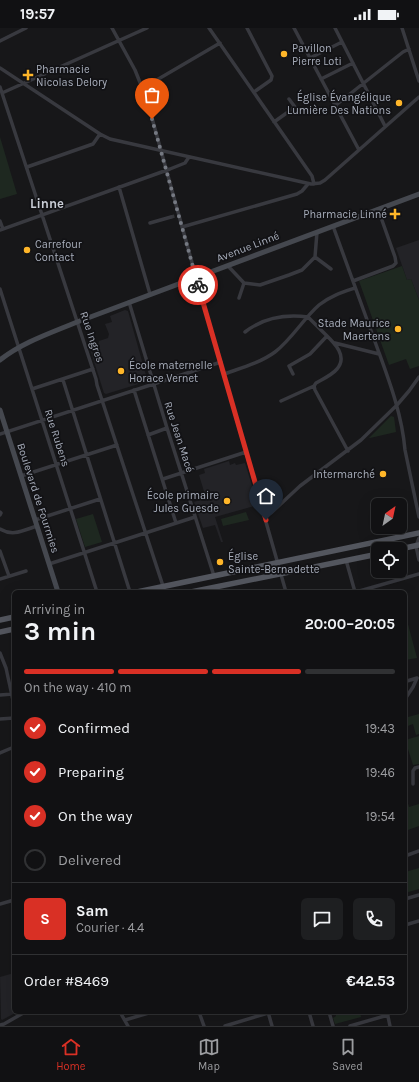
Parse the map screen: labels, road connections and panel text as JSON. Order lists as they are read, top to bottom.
{
  "streets": {
    "street": [
      "Avenue Linné",
      "Rue Ingres",
      "Rue Jean Macé",
      "Rue Rubens",
      "Boulevard de Fourmies"
    ]
  },
  "crossings": [
    ["Avenue Linné", "Rue Ingres"],
    ["Avenue Linné", "Rue Jean Macé"],
    ["Avenue Linné", "Rue Rubens"]
  ],
  "districts": ["Linne"],
  "places": {
    "other": [
      "Pavillon Pierre Loti",
      "Église Évangélique Lumière Des Nations",
      "Carrefour Contact",
      "Stade Maurice Maertens",
      "École maternelle Horace Vernet",
      "Intermarché",
      "École primaire Jules Guesde",
      "Église Sainte-Bernadette"
    ],
    "health": ["Pharmacie Nicolas Delory", "Pharmacie Linné"]
  },
  "north": "top right",
  "page": {
    "status": "19:57",
    "heading": ["3 min", "Arriving in", "20:00–20:05"],
    "panel": [
      "Sam",
      "Courier · 4.4",
      "Order #8469",
      "€42.53"
    ],
    "bar": "On the way · 410 m",
    "list": [
      ["Confirmed", "19:43"],
      ["Preparing", "19:46"],
      ["On the way", "19:54"],
      "Delivered"
    ],
    "round": "S",
    "tabs": ["Home", "Map", "Saved"]
  }
}
